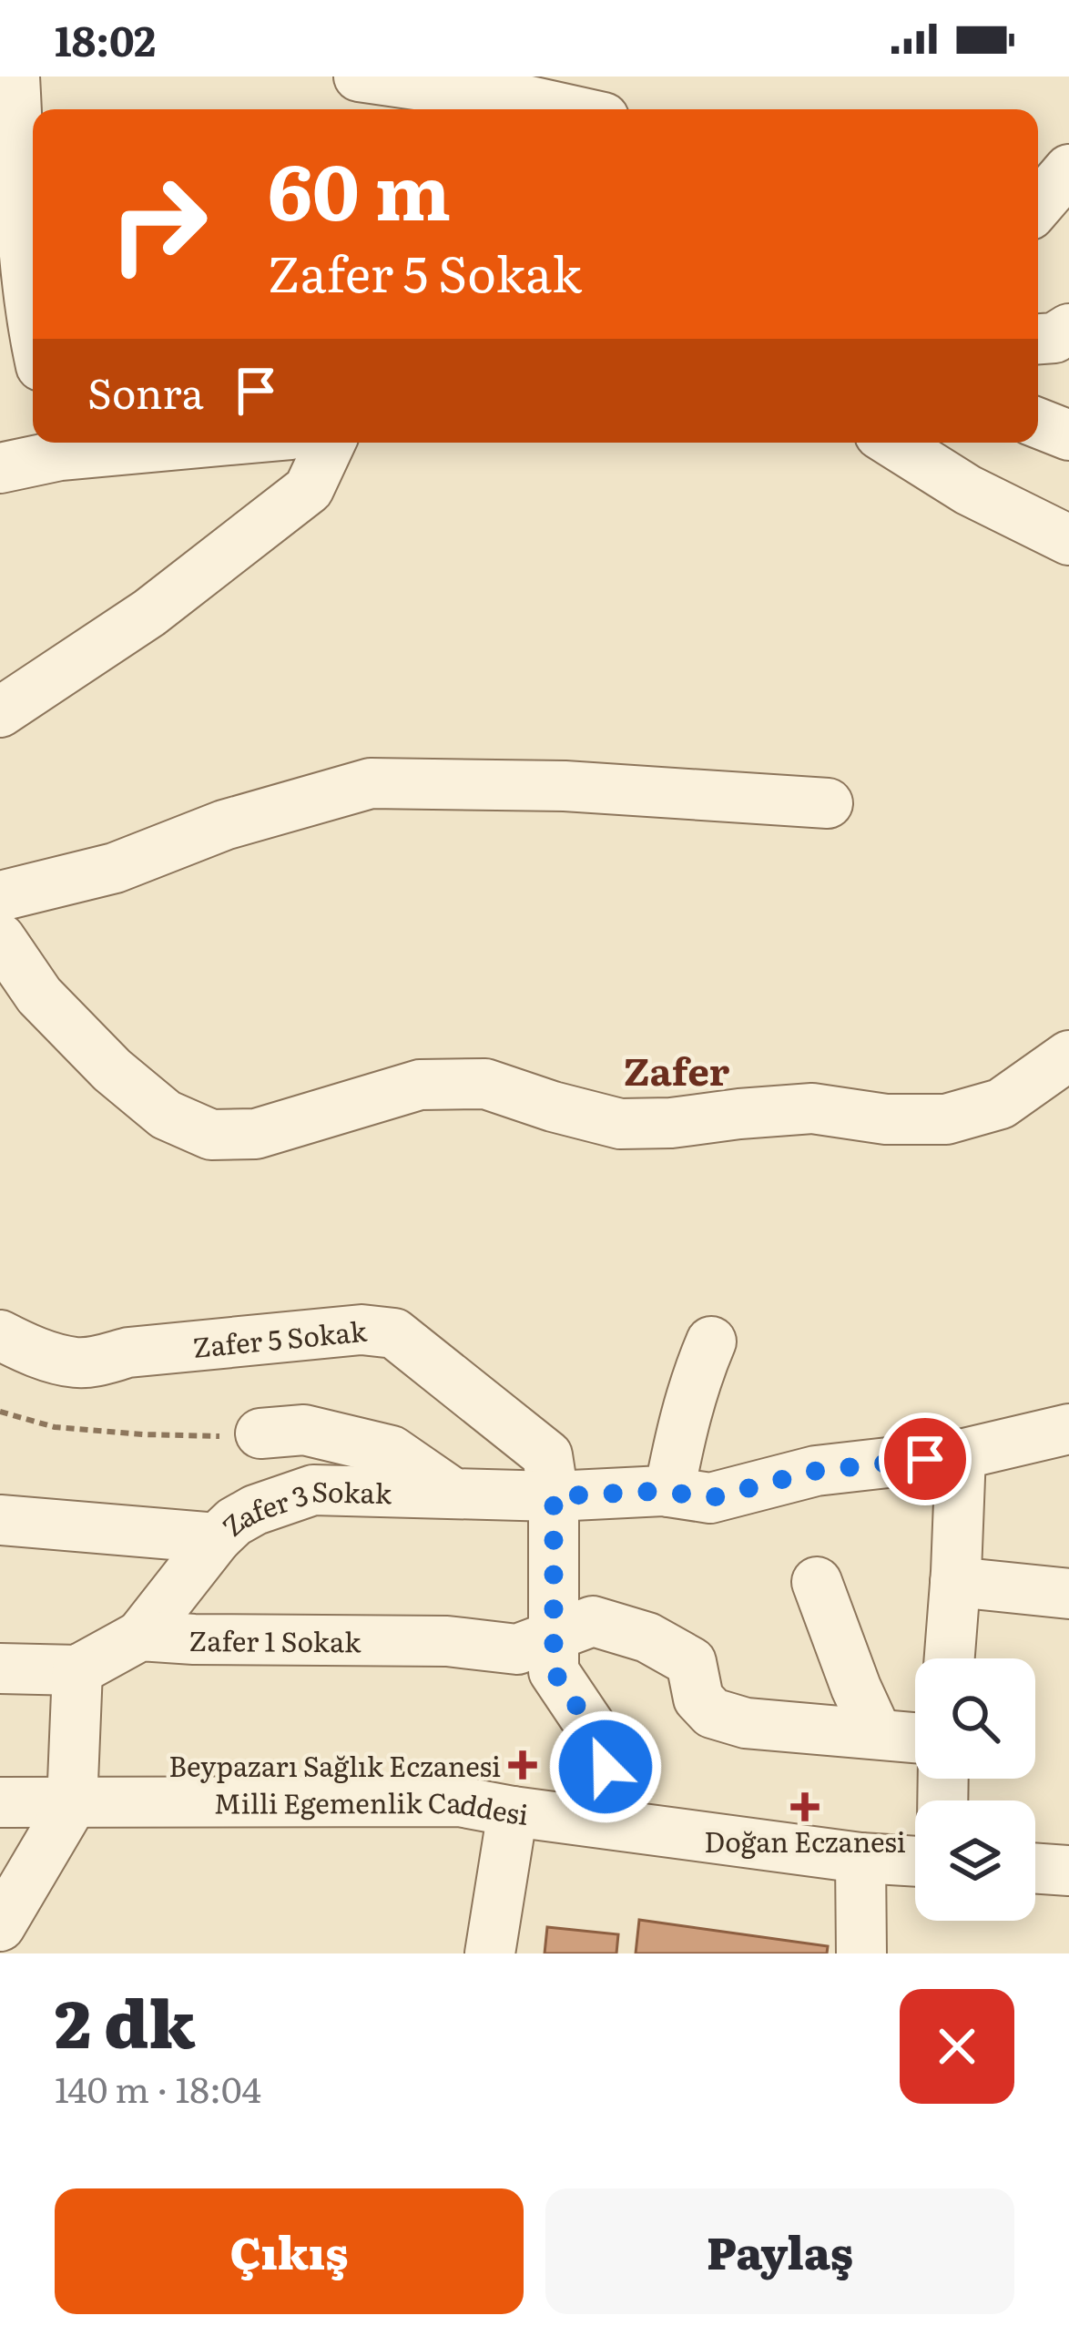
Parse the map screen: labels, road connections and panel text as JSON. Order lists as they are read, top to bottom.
{
  "streets": {
    "street": [
      "Zafer 5 Sokak",
      "Zafer 3 Sokak",
      "Zafer 1 Sokak",
      "Milli Egemenlik Caddesi"
    ]
  },
  "crossings": [
    ["Zafer 5 Sokak", "Zafer 3 Sokak"],
    ["Zafer 5 Sokak", "Zafer 1 Sokak"],
    ["Zafer 5 Sokak", "Milli Egemenlik Caddesi"]
  ],
  "districts": ["Zafer"],
  "places": {
    "health": ["Beypazarı Sağlık Eczanesi", "Doğan Eczanesi"]
  },
  "page": {
    "status": "18:02",
    "turn": ["60 m", "Zafer 5 Sokak"],
    "then": "Sonra",
    "heading": ["2 dk", "140 m · 18:04"],
    "buttons": ["Çıkış", "Paylaş"]
  }
}
